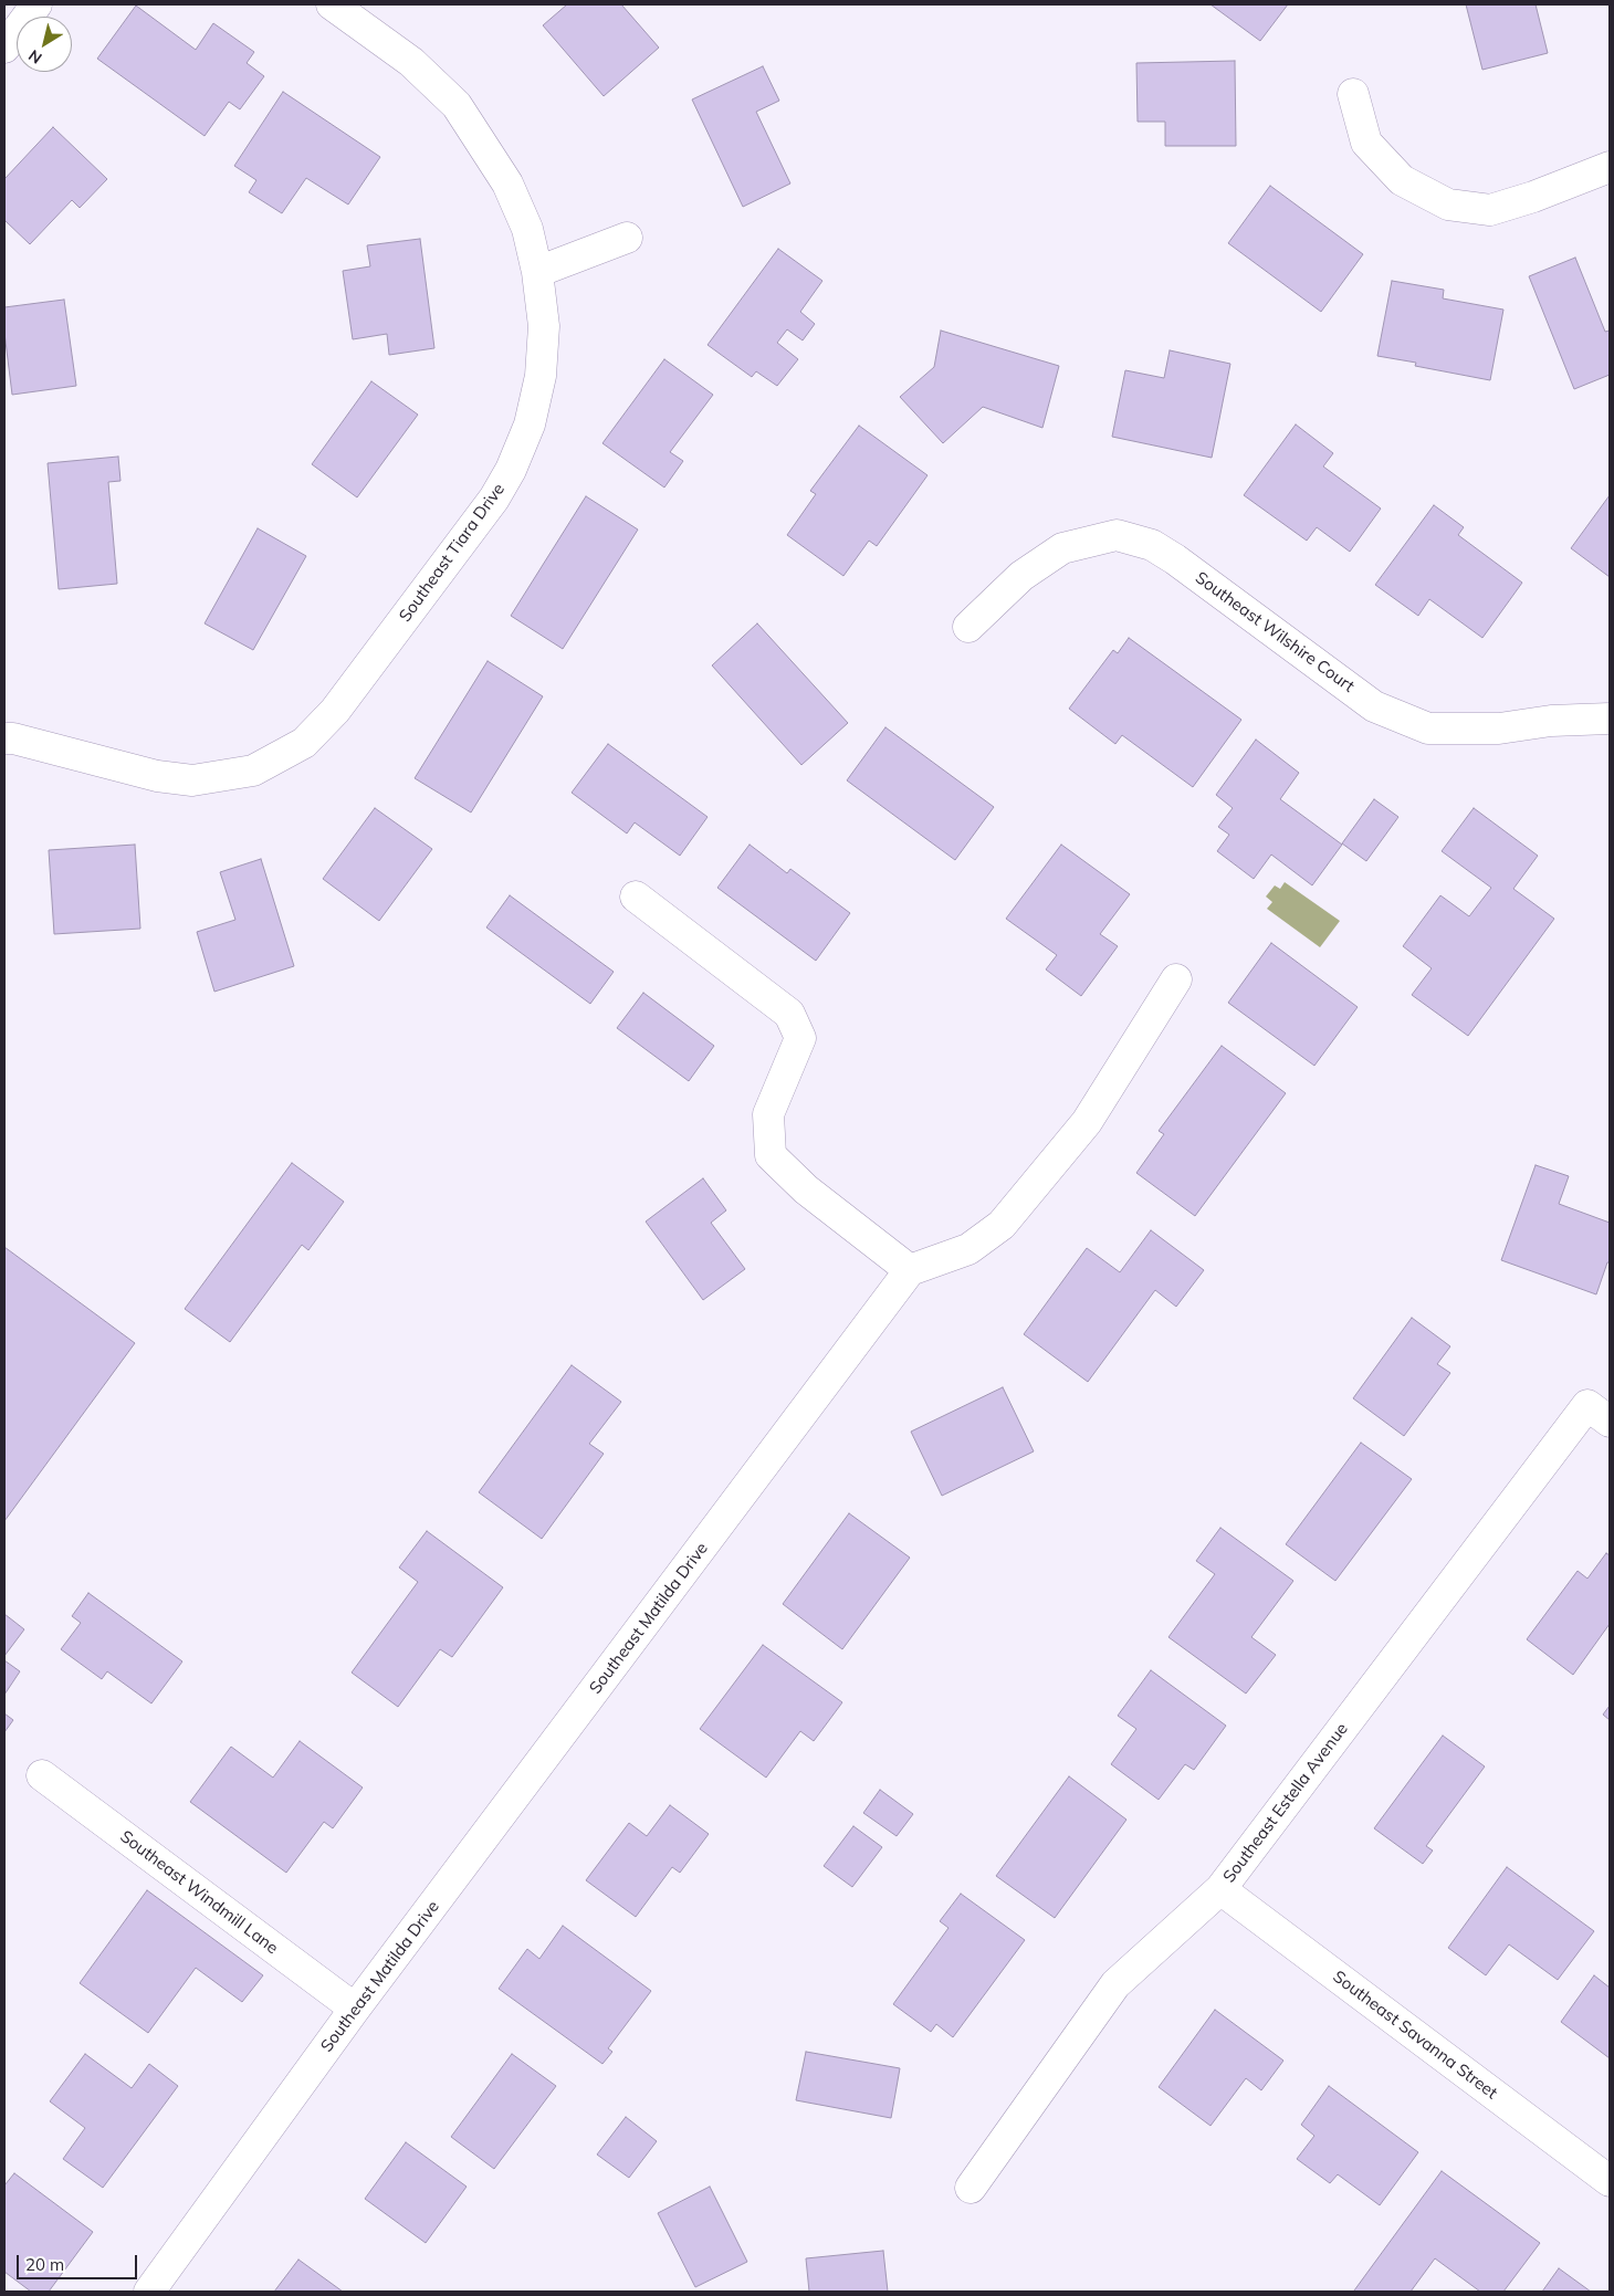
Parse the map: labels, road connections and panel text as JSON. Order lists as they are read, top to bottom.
{
  "streets": {
    "street": [
      "Southeast Tiara Drive",
      "Southeast Wilshire Court",
      "Southeast Matilda Drive",
      "Southeast Estella Avenue",
      "Southeast Windmill Lane",
      "Southeast Savanna Street"
    ]
  },
  "crossings": [
    ["Southeast Matilda Drive", "Southeast Windmill Lane"],
    ["Southeast Estella Avenue", "Southeast Savanna Street"]
  ],
  "scale_bar": "20 m",
  "north": "bottom left"
}
